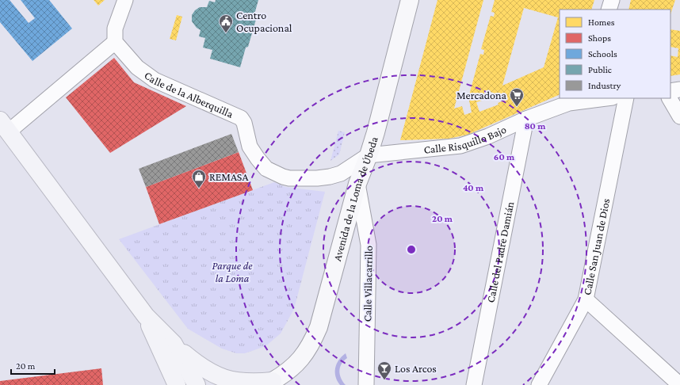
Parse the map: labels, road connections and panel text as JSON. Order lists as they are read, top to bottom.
{
  "streets": {
    "main road": ["Avenida de la Loma de Úbeda"],
    "street": [
      "Calle de la Alberquilla",
      "Calle Risquillo Bajo",
      "Calle San Juan de Dios",
      "Calle del Padre Damián",
      "Calle Villacarrillo"
    ]
  },
  "crossings": [
    ["Calle de la Alberquilla", "Calle Risquillo Bajo"],
    ["Calle de la Alberquilla", "Avenida de la Loma de Úbeda"],
    ["Calle Risquillo Bajo", "Avenida de la Loma de Úbeda"],
    ["Calle Risquillo Bajo", "Calle del Padre Damián"],
    ["Avenida de la Loma de Úbeda", "Calle Villacarrillo"]
  ],
  "parks": ["Parque de la Loma"],
  "places": {
    "public building": ["Centro Ocupacional"],
    "supermarket": ["Mercadona"],
    "shop": ["REMASA"],
    "bar": ["Los Arcos"]
  },
  "legend": [
    "Homes",
    "Shops",
    "Schools",
    "Public",
    "Industry"
  ],
  "scale_bar": "20 m",
  "rings": [
    "80 m",
    "60 m",
    "40 m",
    "20 m"
  ]
}
